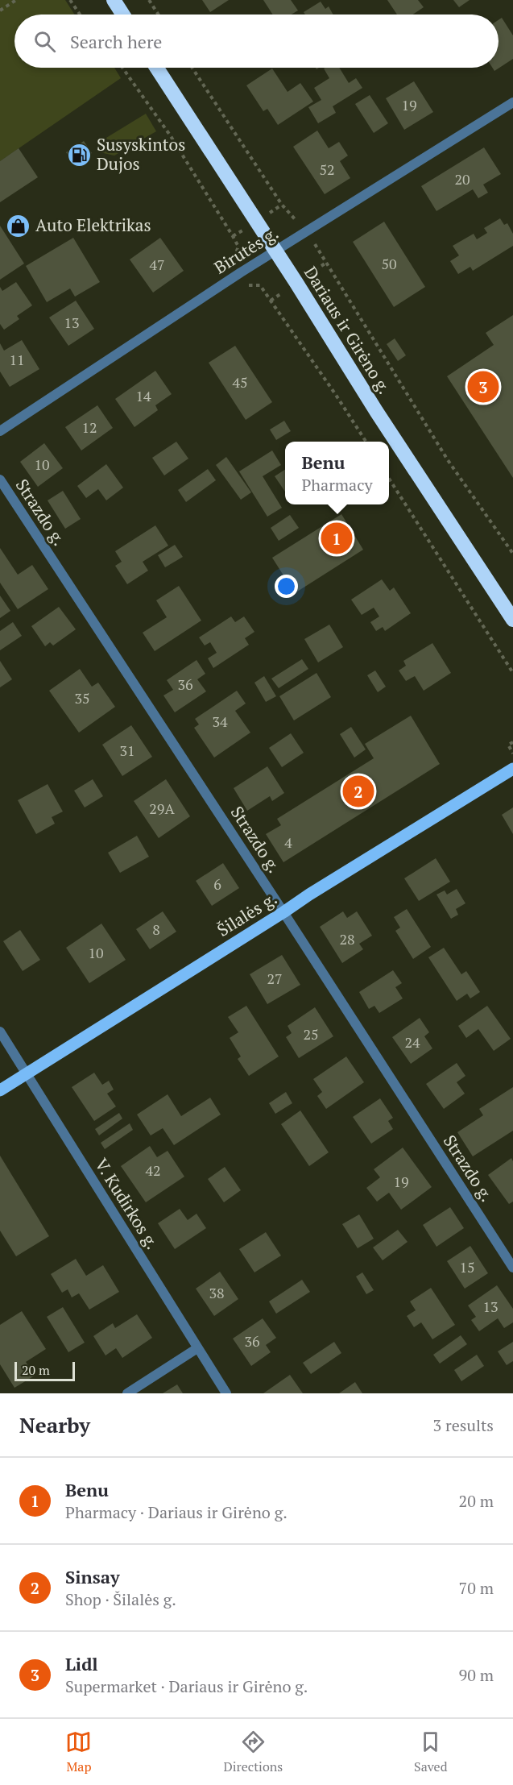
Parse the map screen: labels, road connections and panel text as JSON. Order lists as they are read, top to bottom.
{
  "streets": {
    "highway": ["Dariaus ir Girėno g."],
    "main road": ["Šilalės g."],
    "street": ["Birutės g.", "Strazdo g.", "V. Kudirkos g."]
  },
  "crossings": [
    ["Birutės g.", "Dariaus ir Girėno g."],
    ["Strazdo g.", "Šilalės g."],
    ["Šilalės g.", "V. Kudirkos g."]
  ],
  "places": {
    "fuel station": ["Susyskintos Dujos"],
    "shop": ["Auto Elektrikas"]
  },
  "house_numbers": [
    "19",
    "52",
    "20",
    "50",
    "47",
    "13",
    "11",
    "45",
    "14",
    "12",
    "10",
    "36",
    "35",
    "34",
    "31",
    "29A",
    "4",
    "6",
    "8",
    "28",
    "10",
    "27",
    "25",
    "24",
    "42",
    "19",
    "15",
    "38",
    "13",
    "36"
  ],
  "scale_bar": "20 m",
  "page": {
    "search": "Search here",
    "pins": ["3", "1", "2"],
    "popup": ["Benu", "Pharmacy"],
    "scale": "20 m",
    "heading": ["Nearby", "3 results"],
    "list": [
      {
        "mark": "1",
        "name": "Benu",
        "note": "Pharmacy · Dariaus ir Girėno g.",
        "value": "20 m"
      },
      {
        "mark": "2",
        "name": "Sinsay",
        "note": "Shop · Šilalės g.",
        "value": "70 m"
      },
      {
        "mark": "3",
        "name": "Lidl",
        "note": "Supermarket · Dariaus ir Girėno g.",
        "value": "90 m"
      }
    ],
    "nav": ["Map", "Directions", "Saved"]
  }
}
